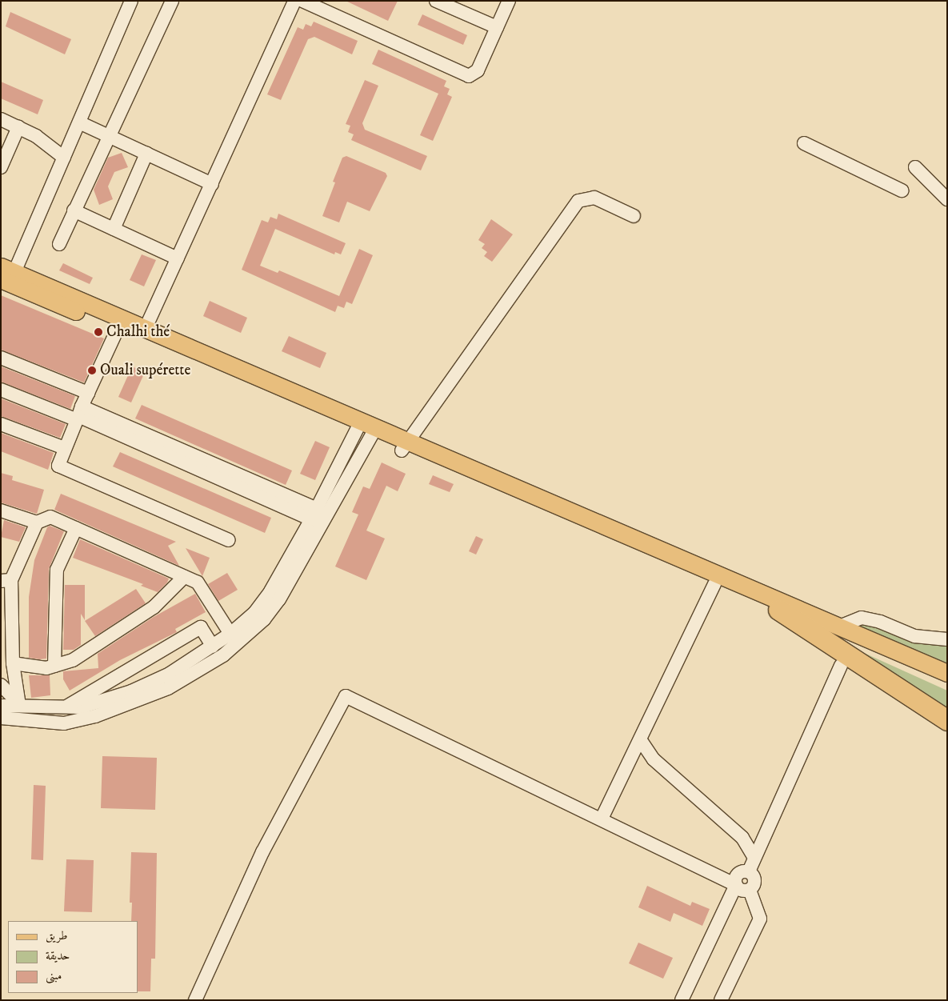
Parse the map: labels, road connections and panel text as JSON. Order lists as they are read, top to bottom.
{
  "places": ["Chalhi thé", "Ouali supérette"],
  "legend": ["طريق", "حديقة", "مبنى"]
}
